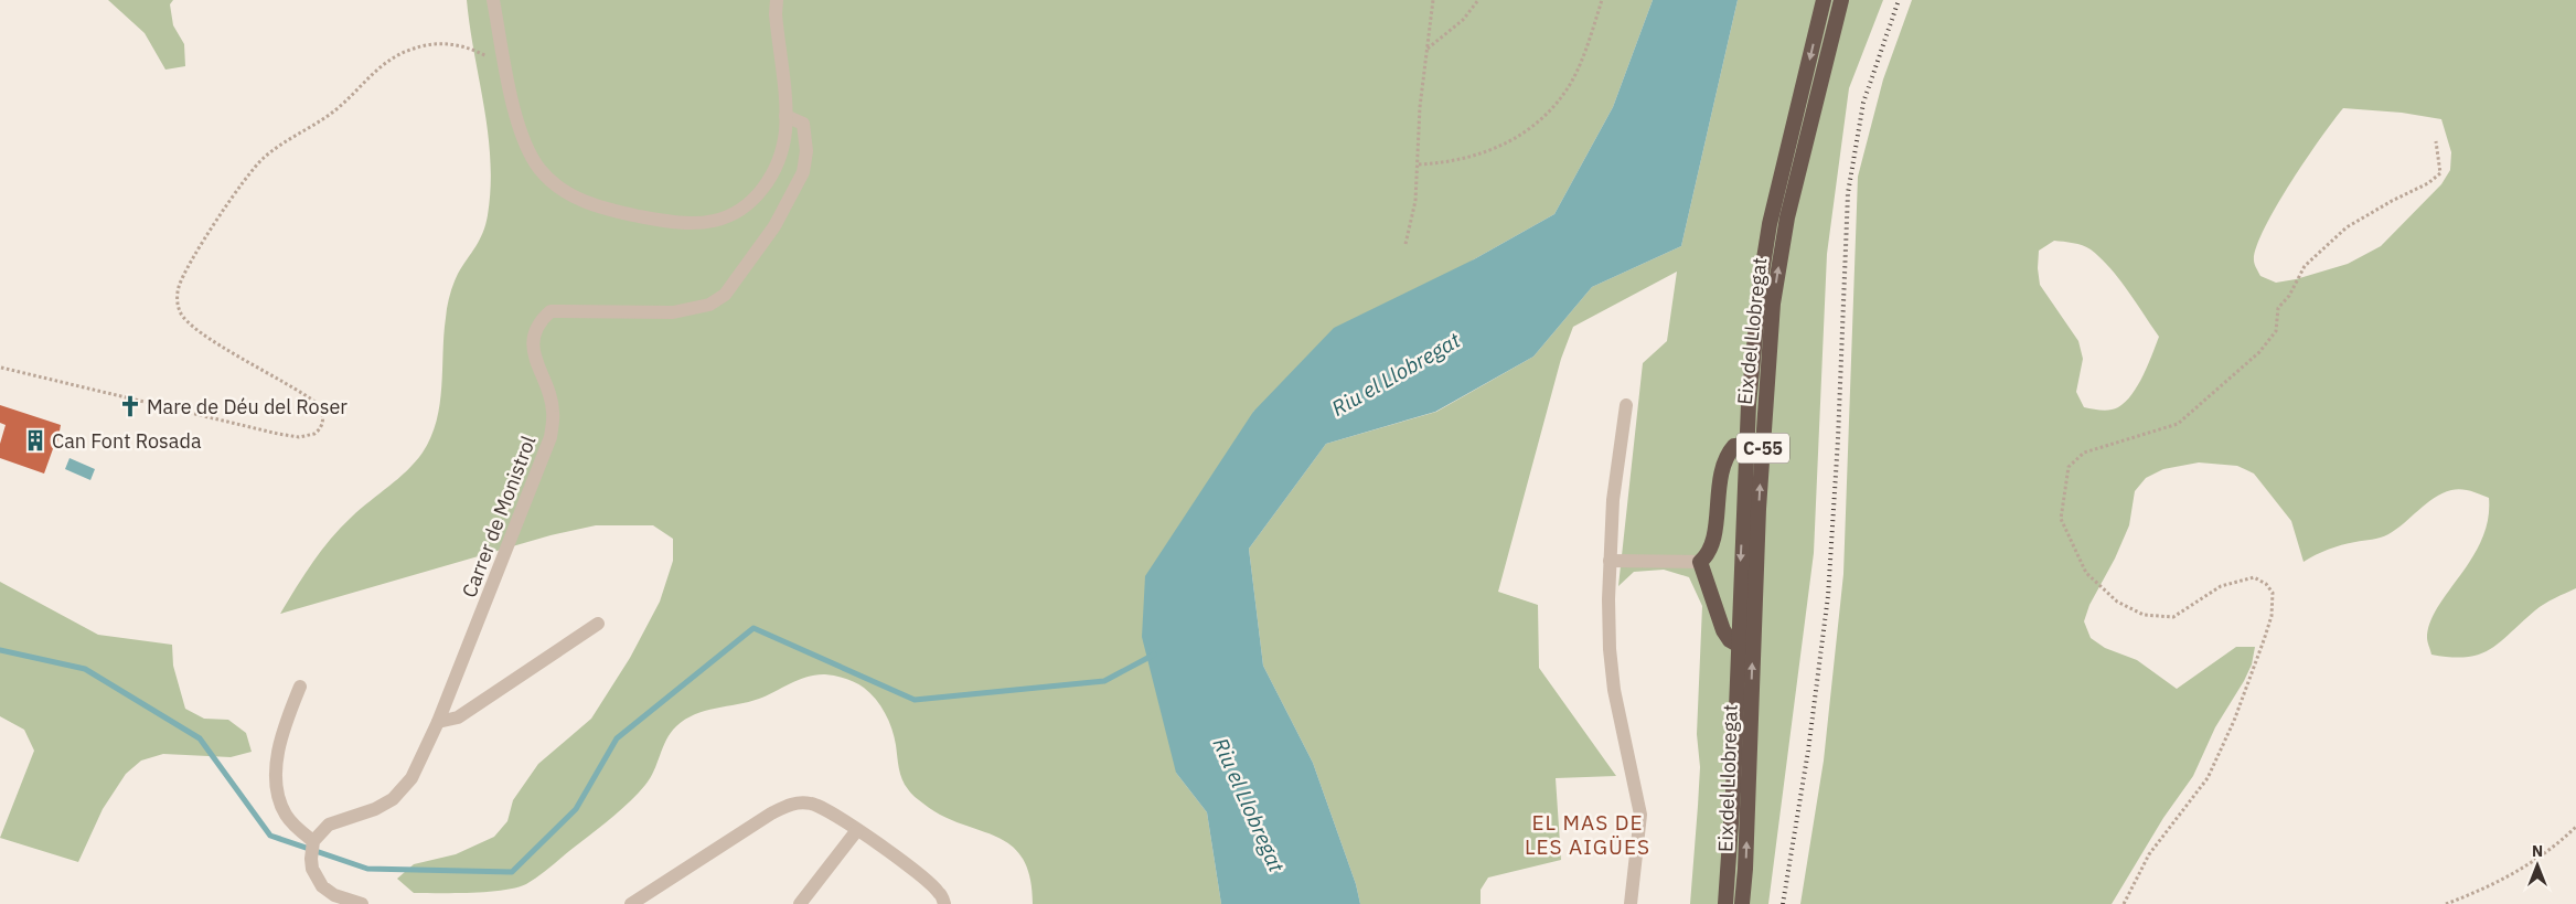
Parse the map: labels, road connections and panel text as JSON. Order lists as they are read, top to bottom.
{
  "streets": {
    "highway": ["Eix del Llobregat", "C-55"],
    "street": ["Carrer de Monistrol"]
  },
  "districts": ["EL MAS DE LES AIGÜES"],
  "water": ["Riu el Llobregat"],
  "places": {
    "church": ["Mare de Déu del Roser"],
    "building": ["Can Font Rosada"]
  },
  "north": "top"
}
